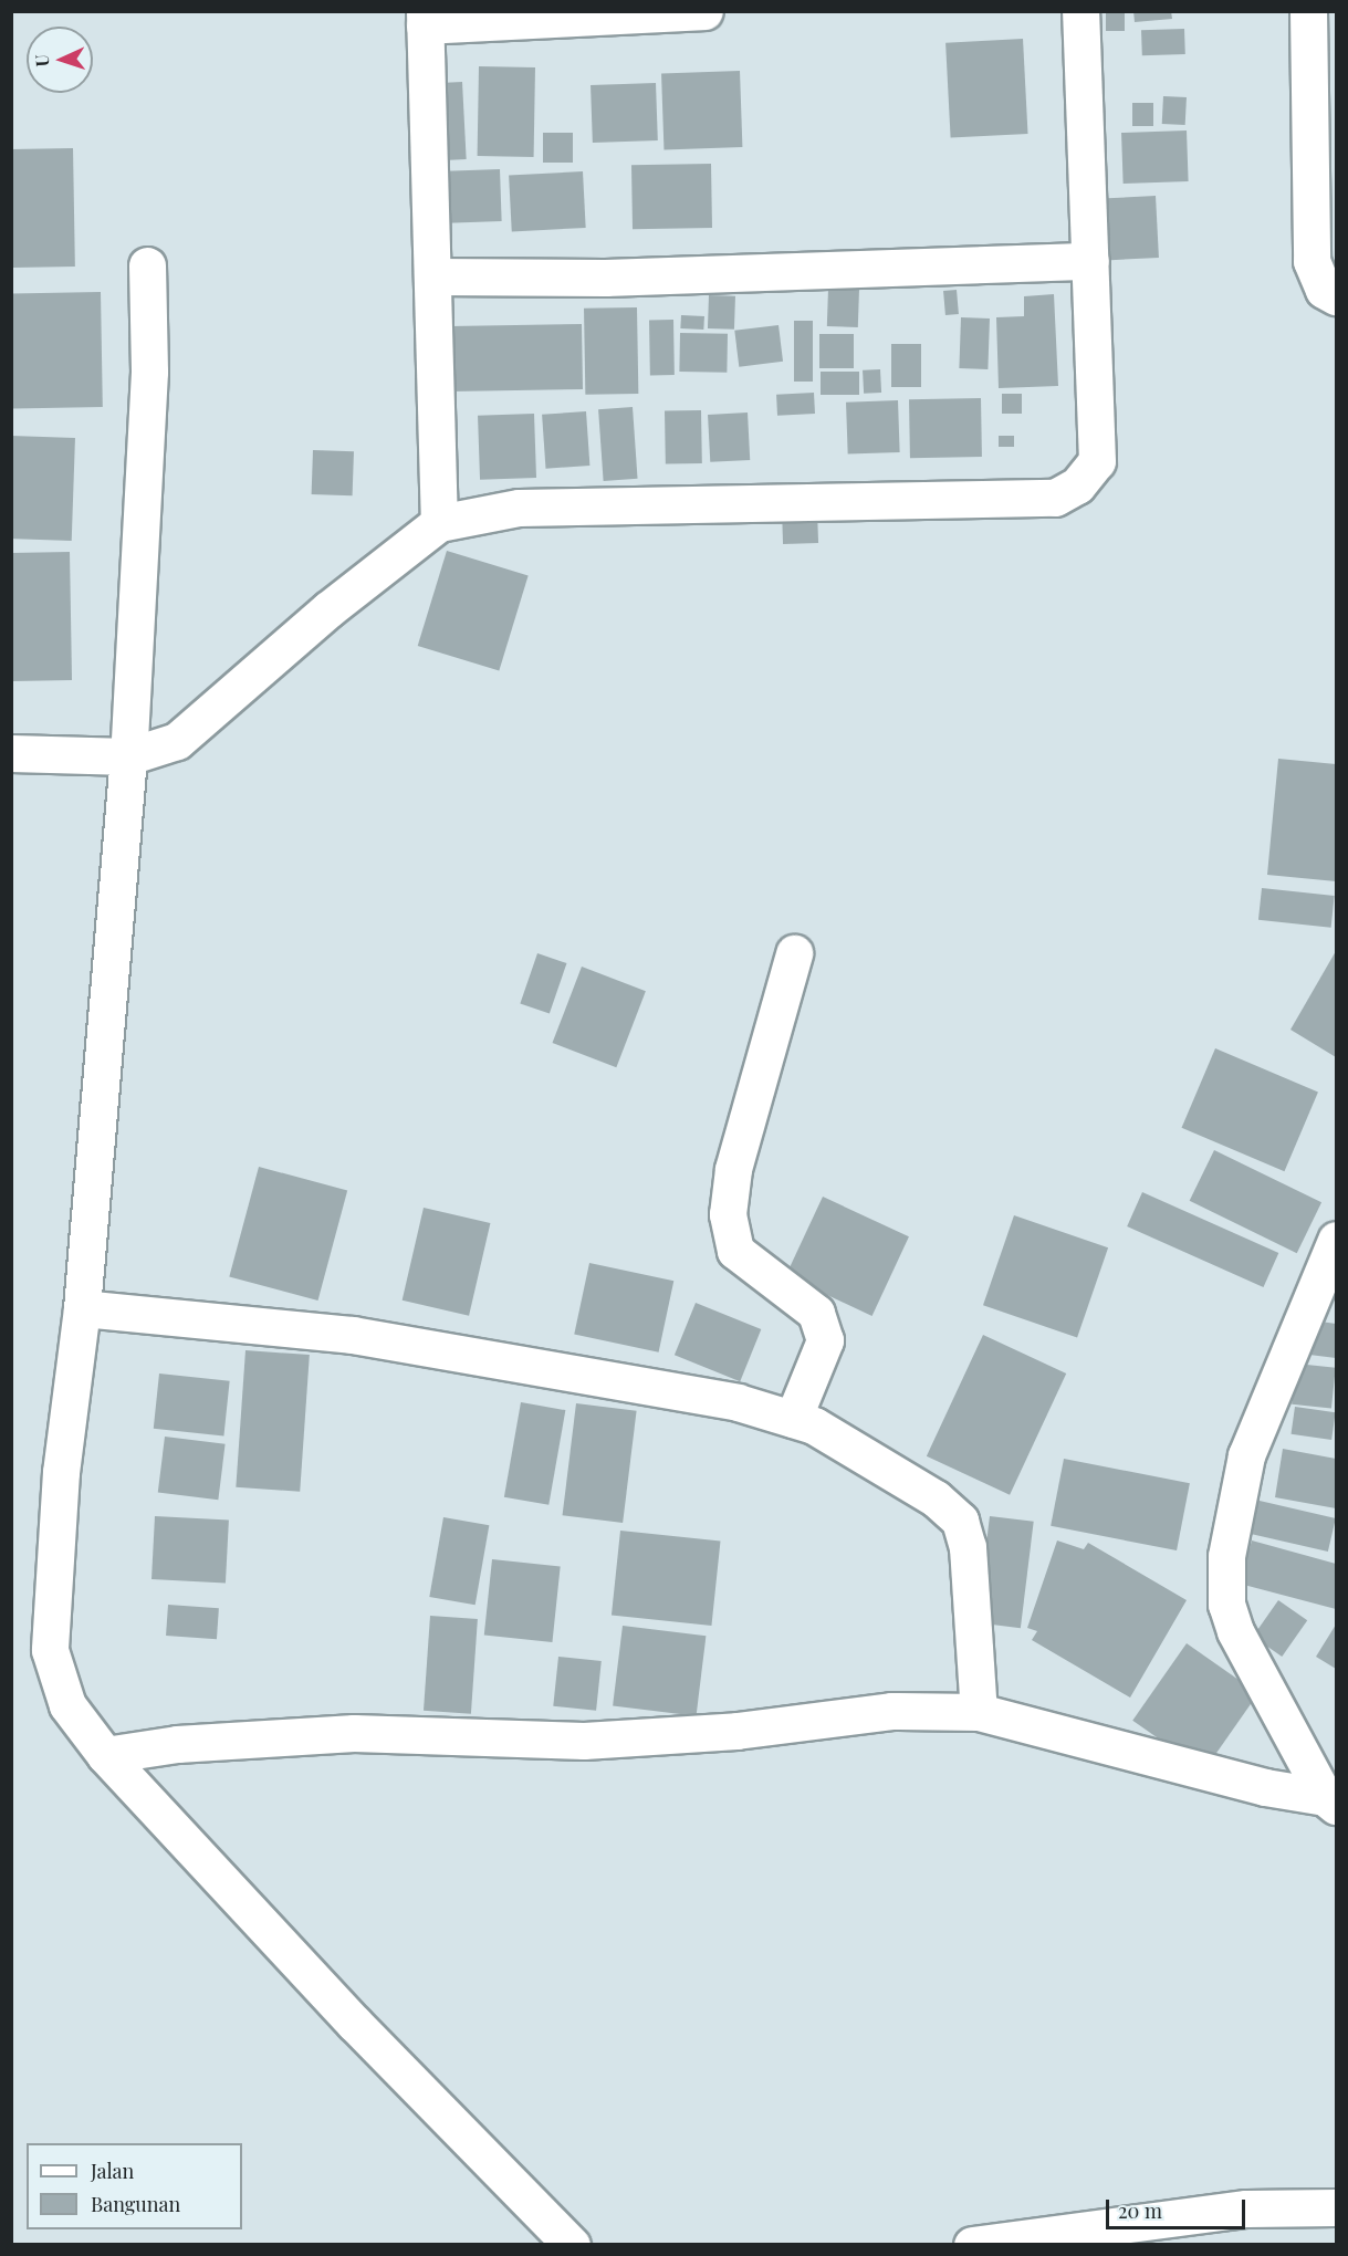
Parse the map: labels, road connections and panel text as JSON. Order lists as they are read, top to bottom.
{
  "legend": ["Jalan", "Bangunan"],
  "scale_bar": "20 m",
  "north": "left"
}
